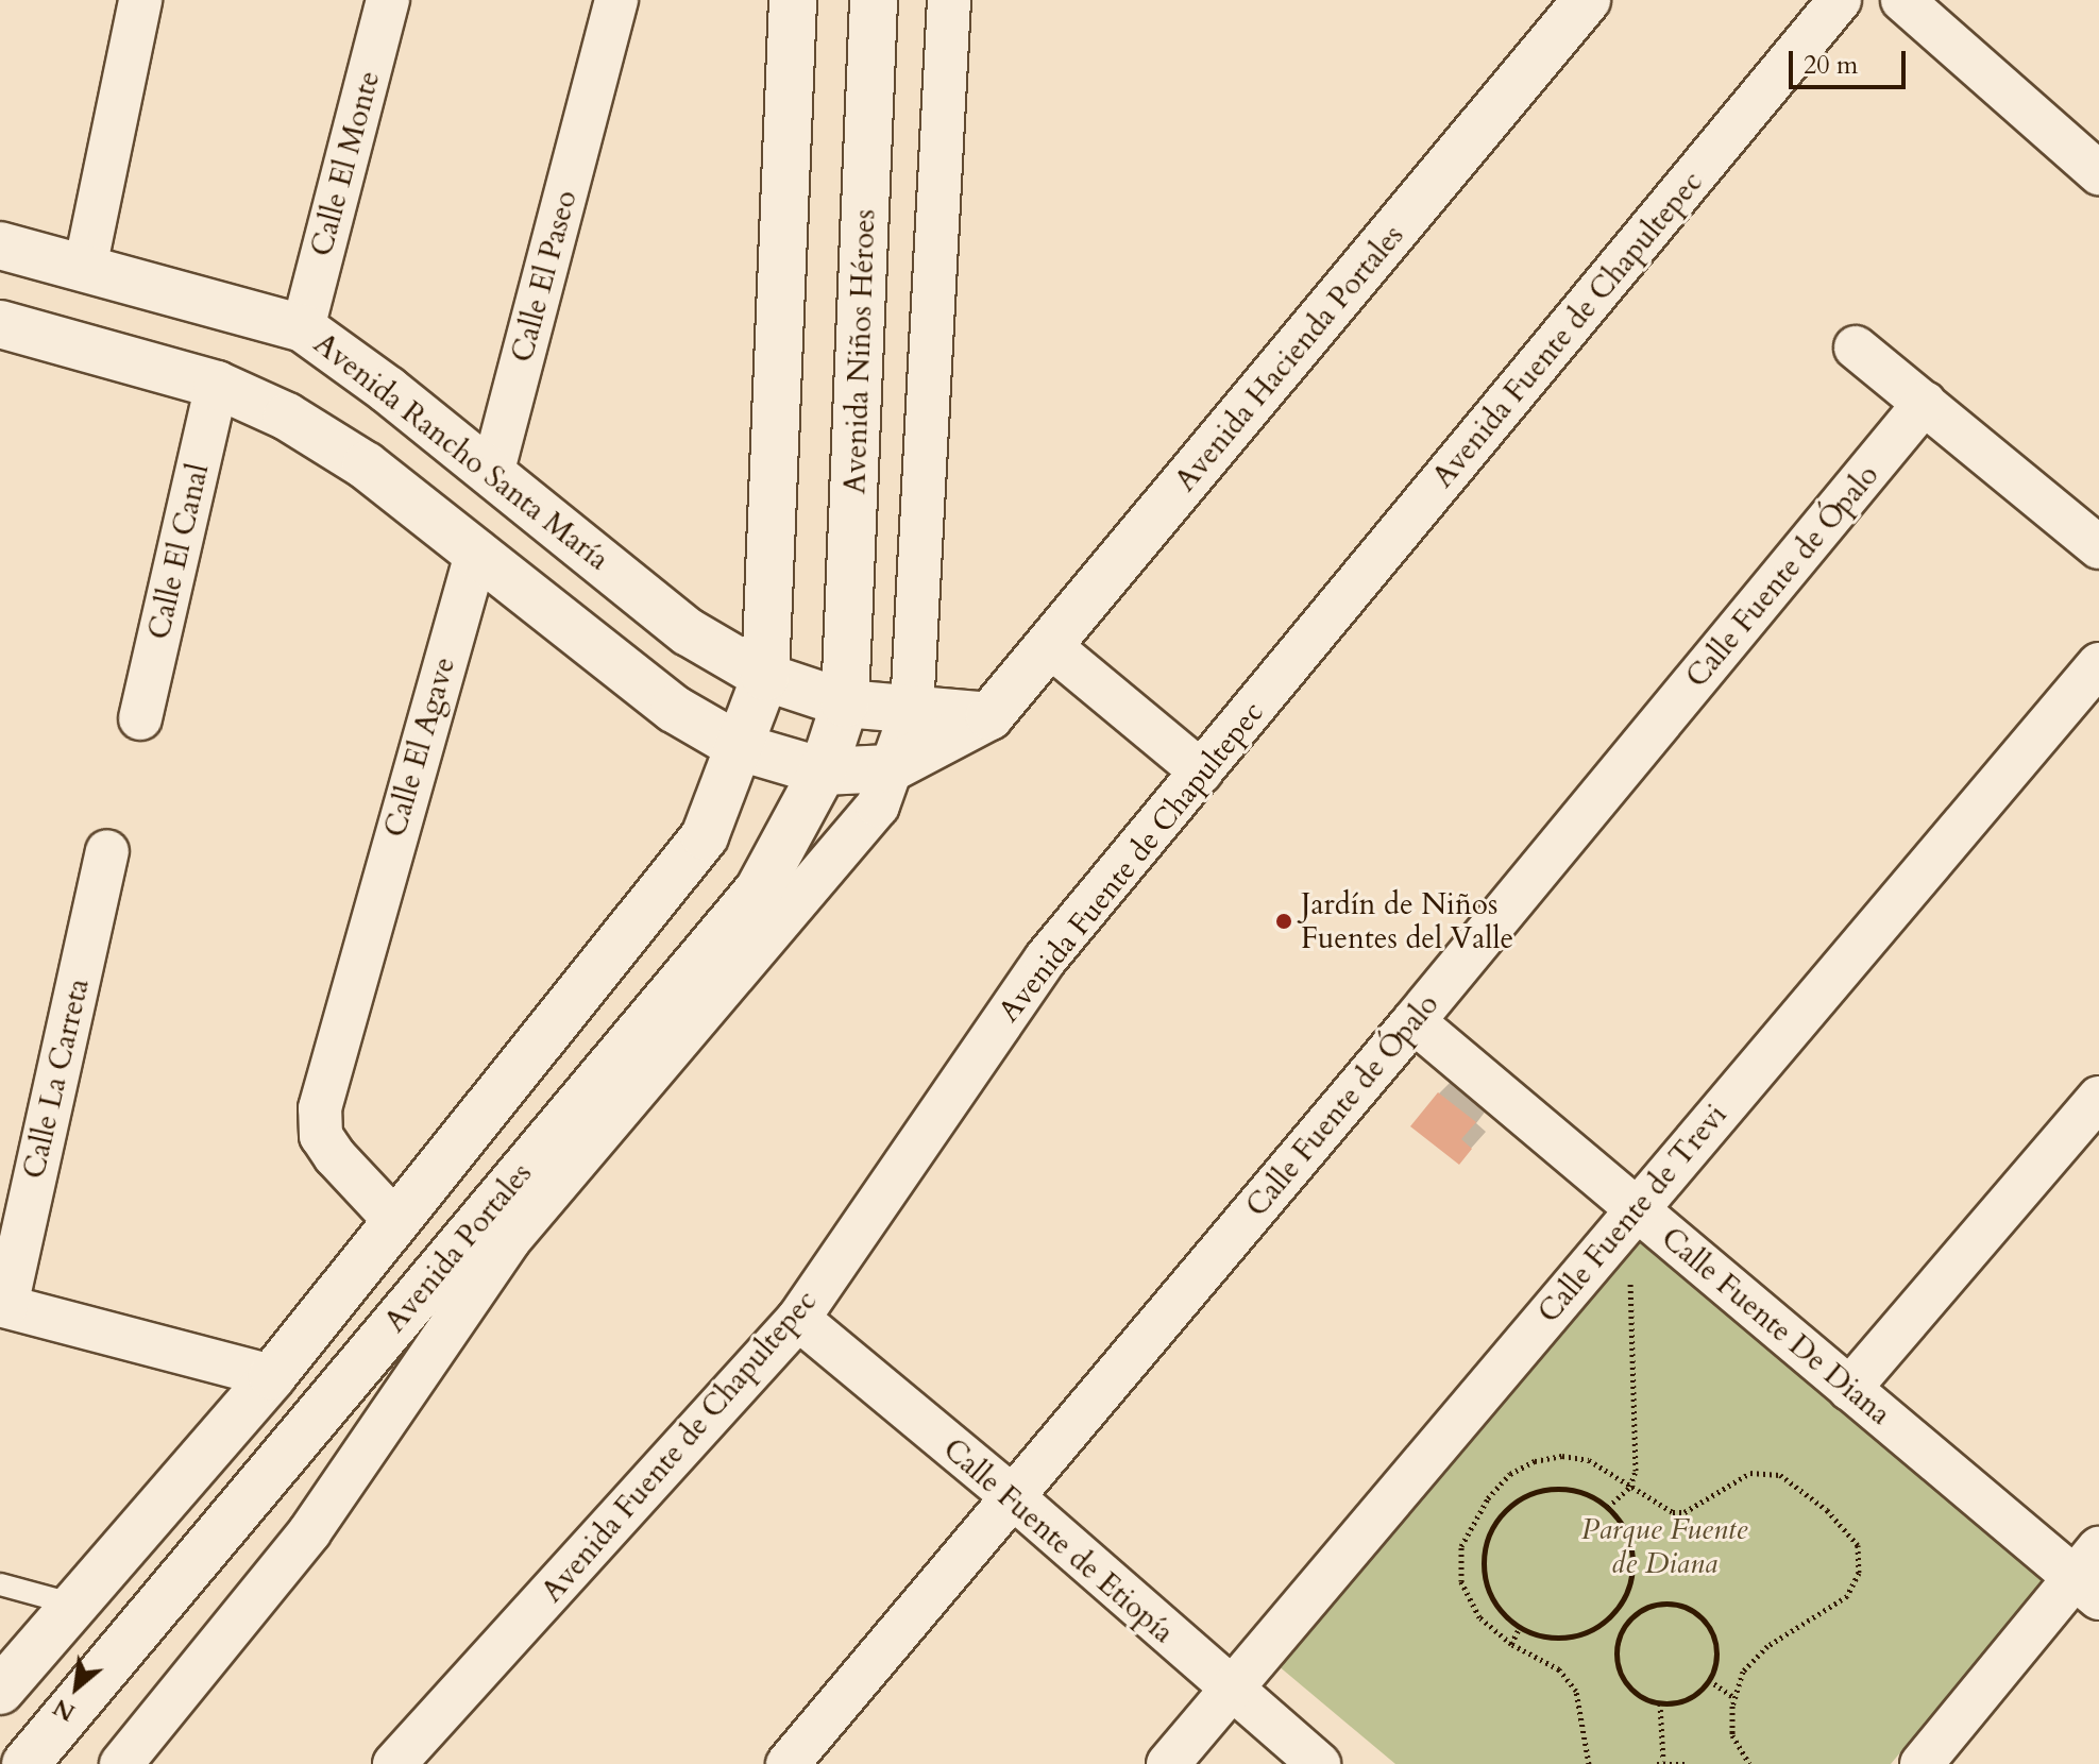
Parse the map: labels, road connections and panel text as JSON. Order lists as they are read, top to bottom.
{
  "streets": {
    "main road": [
      "Avenida Niños Héroes",
      "Avenida Hacienda Portales",
      "Avenida Rancho Santa María",
      "Avenida Portales"
    ],
    "street": [
      "Calle El Monte",
      "Calle El Paseo",
      "Avenida Fuente de Chapultepec",
      "Calle El Canal",
      "Calle Fuente de Ópalo",
      "Calle El Agave",
      "Calle La Carreta",
      "Calle Fuente de Trevi",
      "Calle Fuente De Diana",
      "Calle Fuente de Etiopía"
    ]
  },
  "crossings": [
    ["Calle El Monte", "Avenida Rancho Santa María"],
    ["Calle El Paseo", "Avenida Rancho Santa María"],
    ["Avenida Fuente de Chapultepec", "Calle Fuente de Etiopía"],
    ["Avenida Niños Héroes", "Avenida Rancho Santa María"],
    ["Avenida Niños Héroes", "Avenida Portales"],
    ["Avenida Hacienda Portales", "Avenida Portales"],
    ["Avenida Rancho Santa María", "Avenida Portales"],
    ["Calle Fuente de Ópalo", "Calle Fuente De Diana"],
    ["Calle Fuente de Ópalo", "Calle Fuente de Etiopía"],
    ["Calle El Agave", "Avenida Portales"],
    ["Calle Fuente de Trevi", "Calle Fuente De Diana"],
    ["Calle Fuente de Trevi", "Calle Fuente de Etiopía"]
  ],
  "parks": ["Parque Fuente de Diana"],
  "places": ["Jardín de Niños Fuentes del Valle"],
  "scale_bar": "20 m",
  "north": "bottom left"
}
